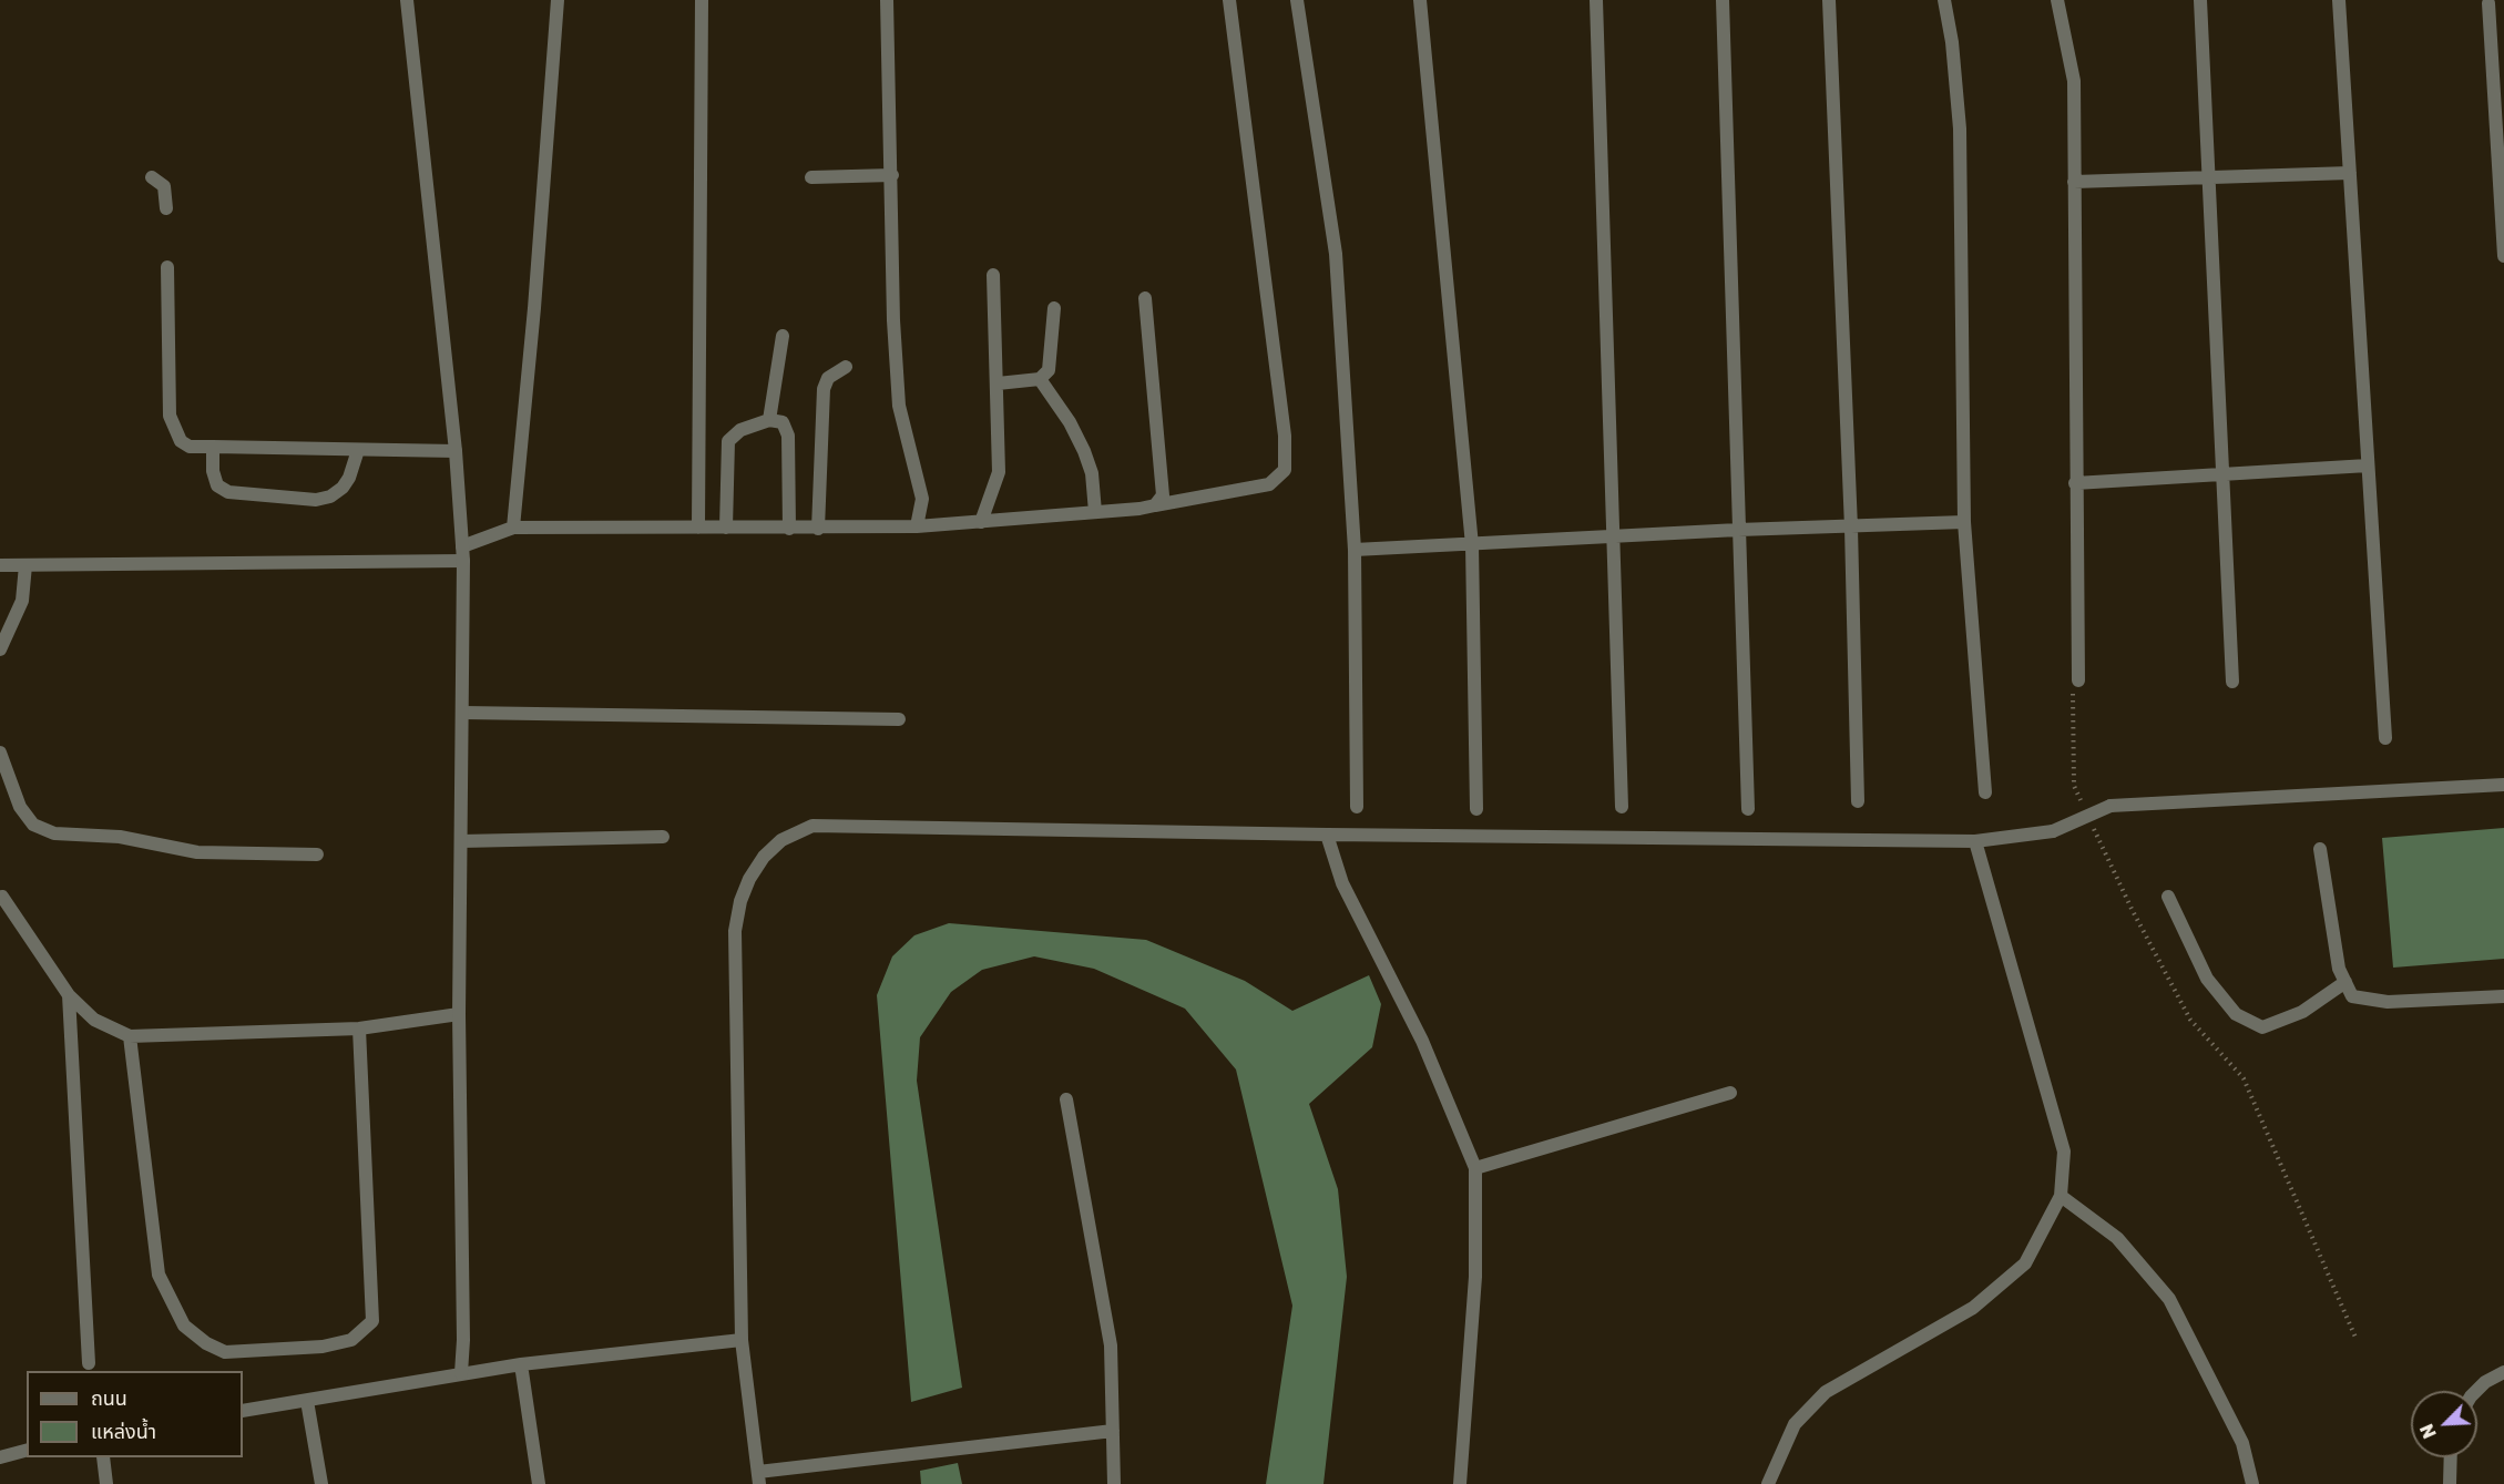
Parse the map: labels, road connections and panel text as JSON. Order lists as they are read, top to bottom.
{
  "legend": ["ถนน", "แหล่งน้ำ"],
  "north": "bottom left"
}
